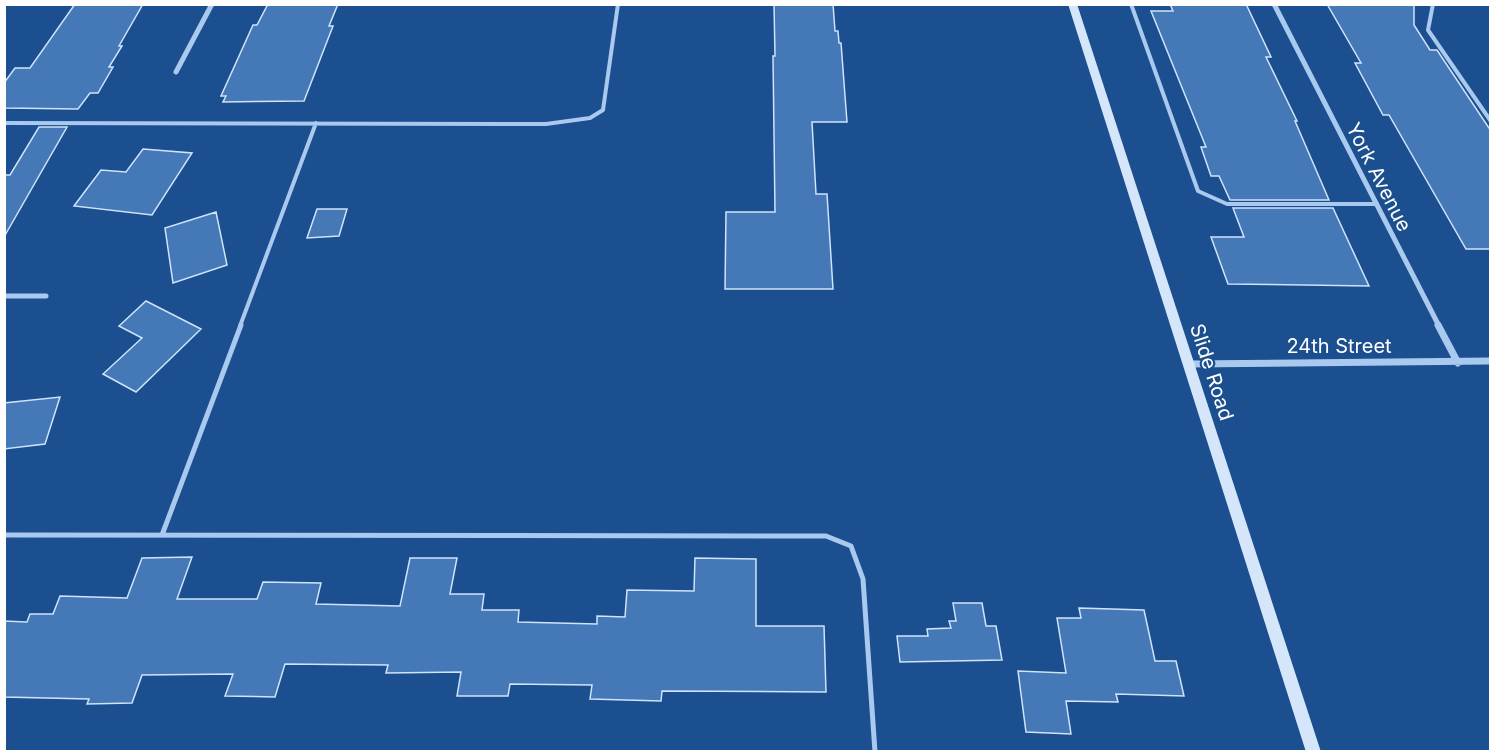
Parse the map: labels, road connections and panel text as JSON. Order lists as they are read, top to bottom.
{
  "streets": {
    "main road": ["Slide Road"],
    "street": ["York Avenue", "24th Street"]
  },
  "crossings": [
    ["York Avenue", "24th Street"],
    ["24th Street", "Slide Road"]
  ]
}
